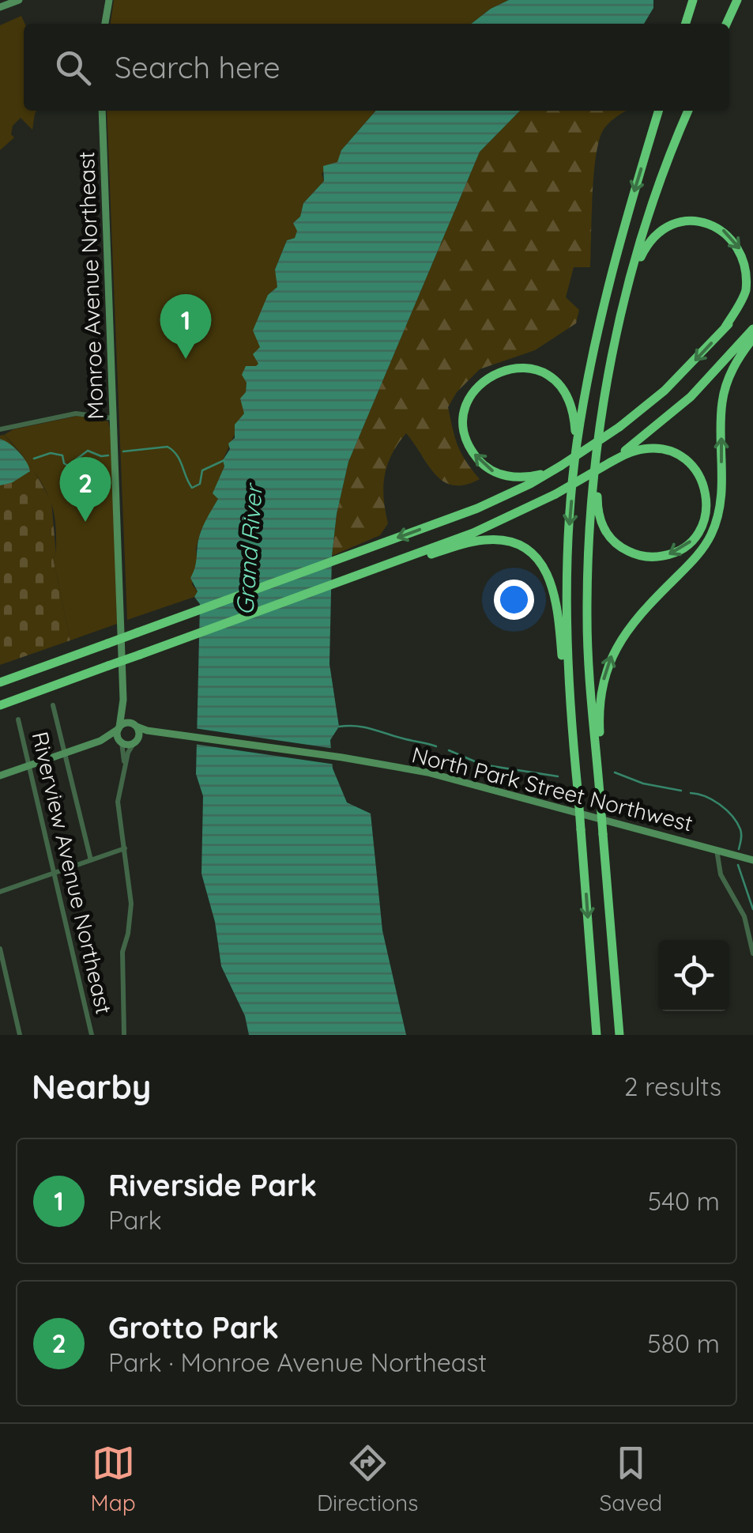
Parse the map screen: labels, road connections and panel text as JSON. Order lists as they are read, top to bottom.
{
  "streets": {
    "main road": ["Monroe Avenue Northeast", "North Park Street Northwest"],
    "street": ["Riverview Avenue Northeast"]
  },
  "crossings": [
    ["Monroe Avenue Northeast", "North Park Street Northwest"]
  ],
  "water": ["Grand River"],
  "page": {
    "search": "Search here",
    "pins": ["1", "2"],
    "heading": ["Nearby", "2 results"],
    "list": [
      {
        "mark": "1",
        "name": "Riverside Park",
        "note": "Park",
        "value": "540 m"
      },
      {
        "mark": "2",
        "name": "Grotto Park",
        "note": "Park · Monroe Avenue Northeast",
        "value": "580 m"
      }
    ],
    "nav": ["Map", "Directions", "Saved"]
  }
}
